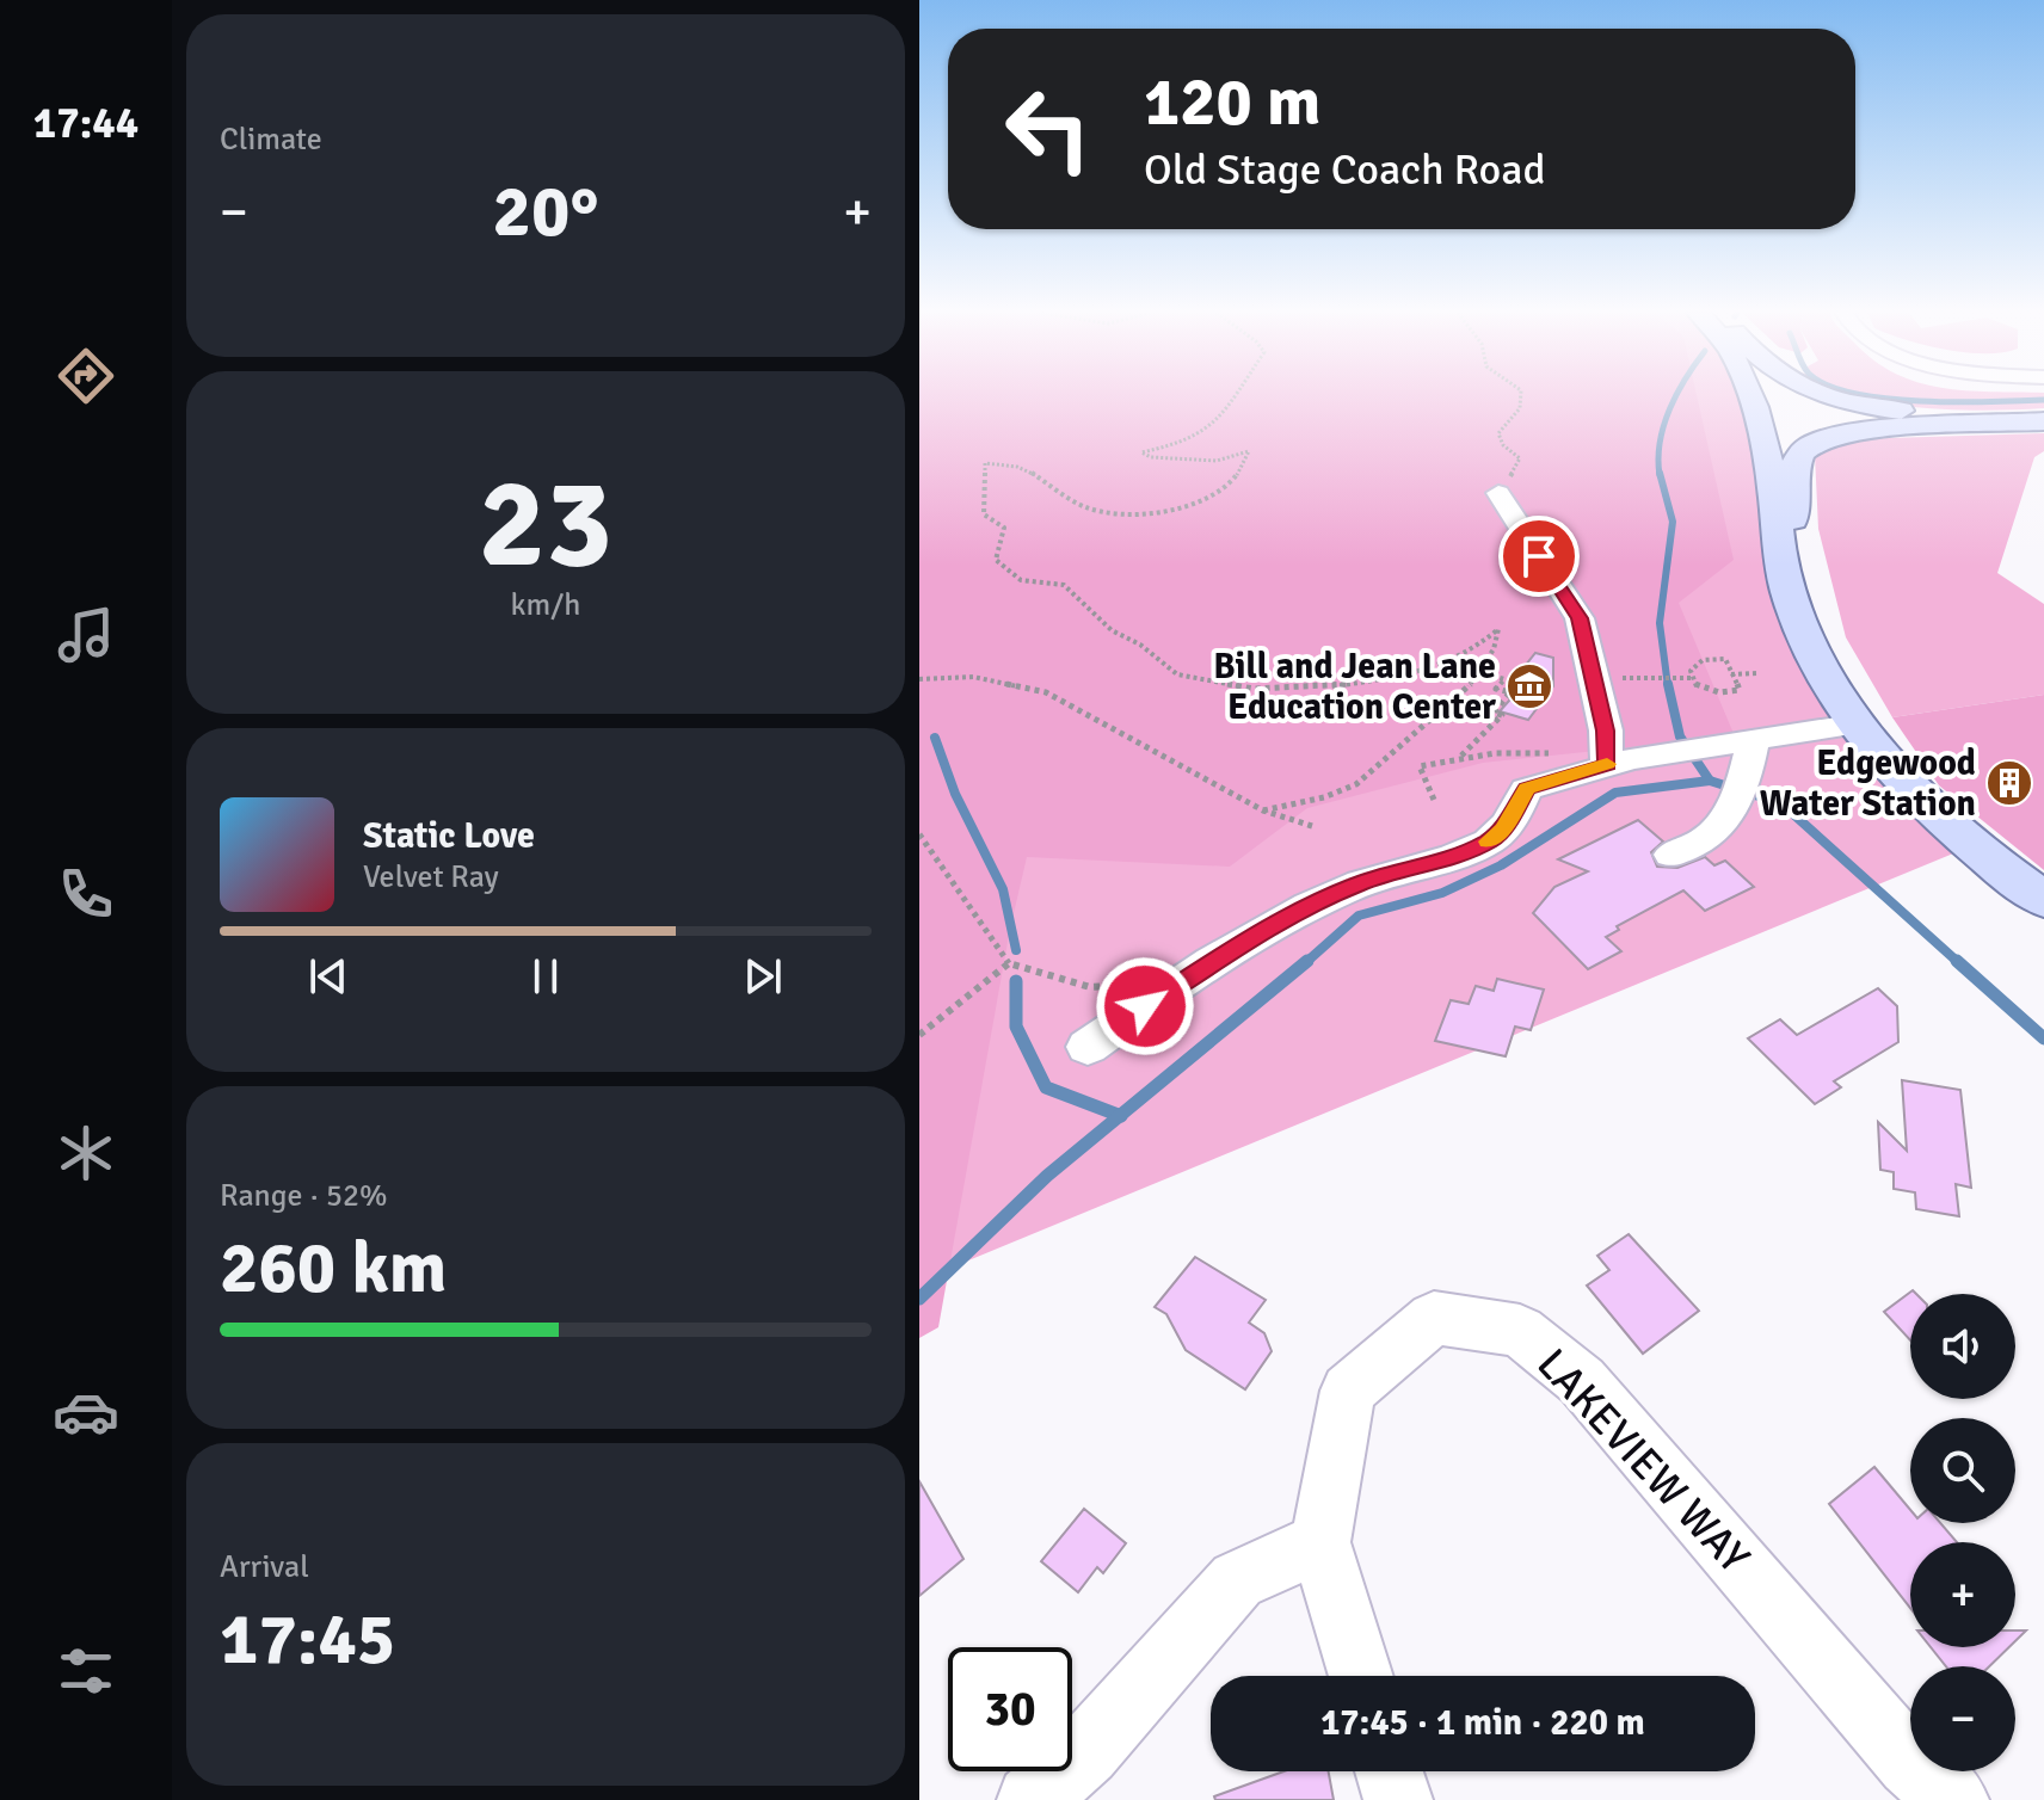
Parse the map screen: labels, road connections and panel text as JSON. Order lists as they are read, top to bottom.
{
  "streets": {
    "street": ["LAKEVIEW WAY"]
  },
  "places": {
    "museum": ["Bill and Jean Lane Education Center"],
    "building": ["Edgewood Water Station"]
  },
  "page": {
    "tabs": "17:44",
    "tile": [
      "Climate",
      ["23", "km/h"],
      ["Range · 52%", "260 km"],
      ["Arrival", "17:45"]
    ],
    "turn": ["120 m", "Old Stage Coach Road"],
    "heat": ["−", "20°", "+"],
    "song": ["Static Love", "Velvet Ray"],
    "map_buttons": ["+", "−"],
    "limit": "30",
    "trip": "17:45 · 1 min · 220 m"
  }
}
